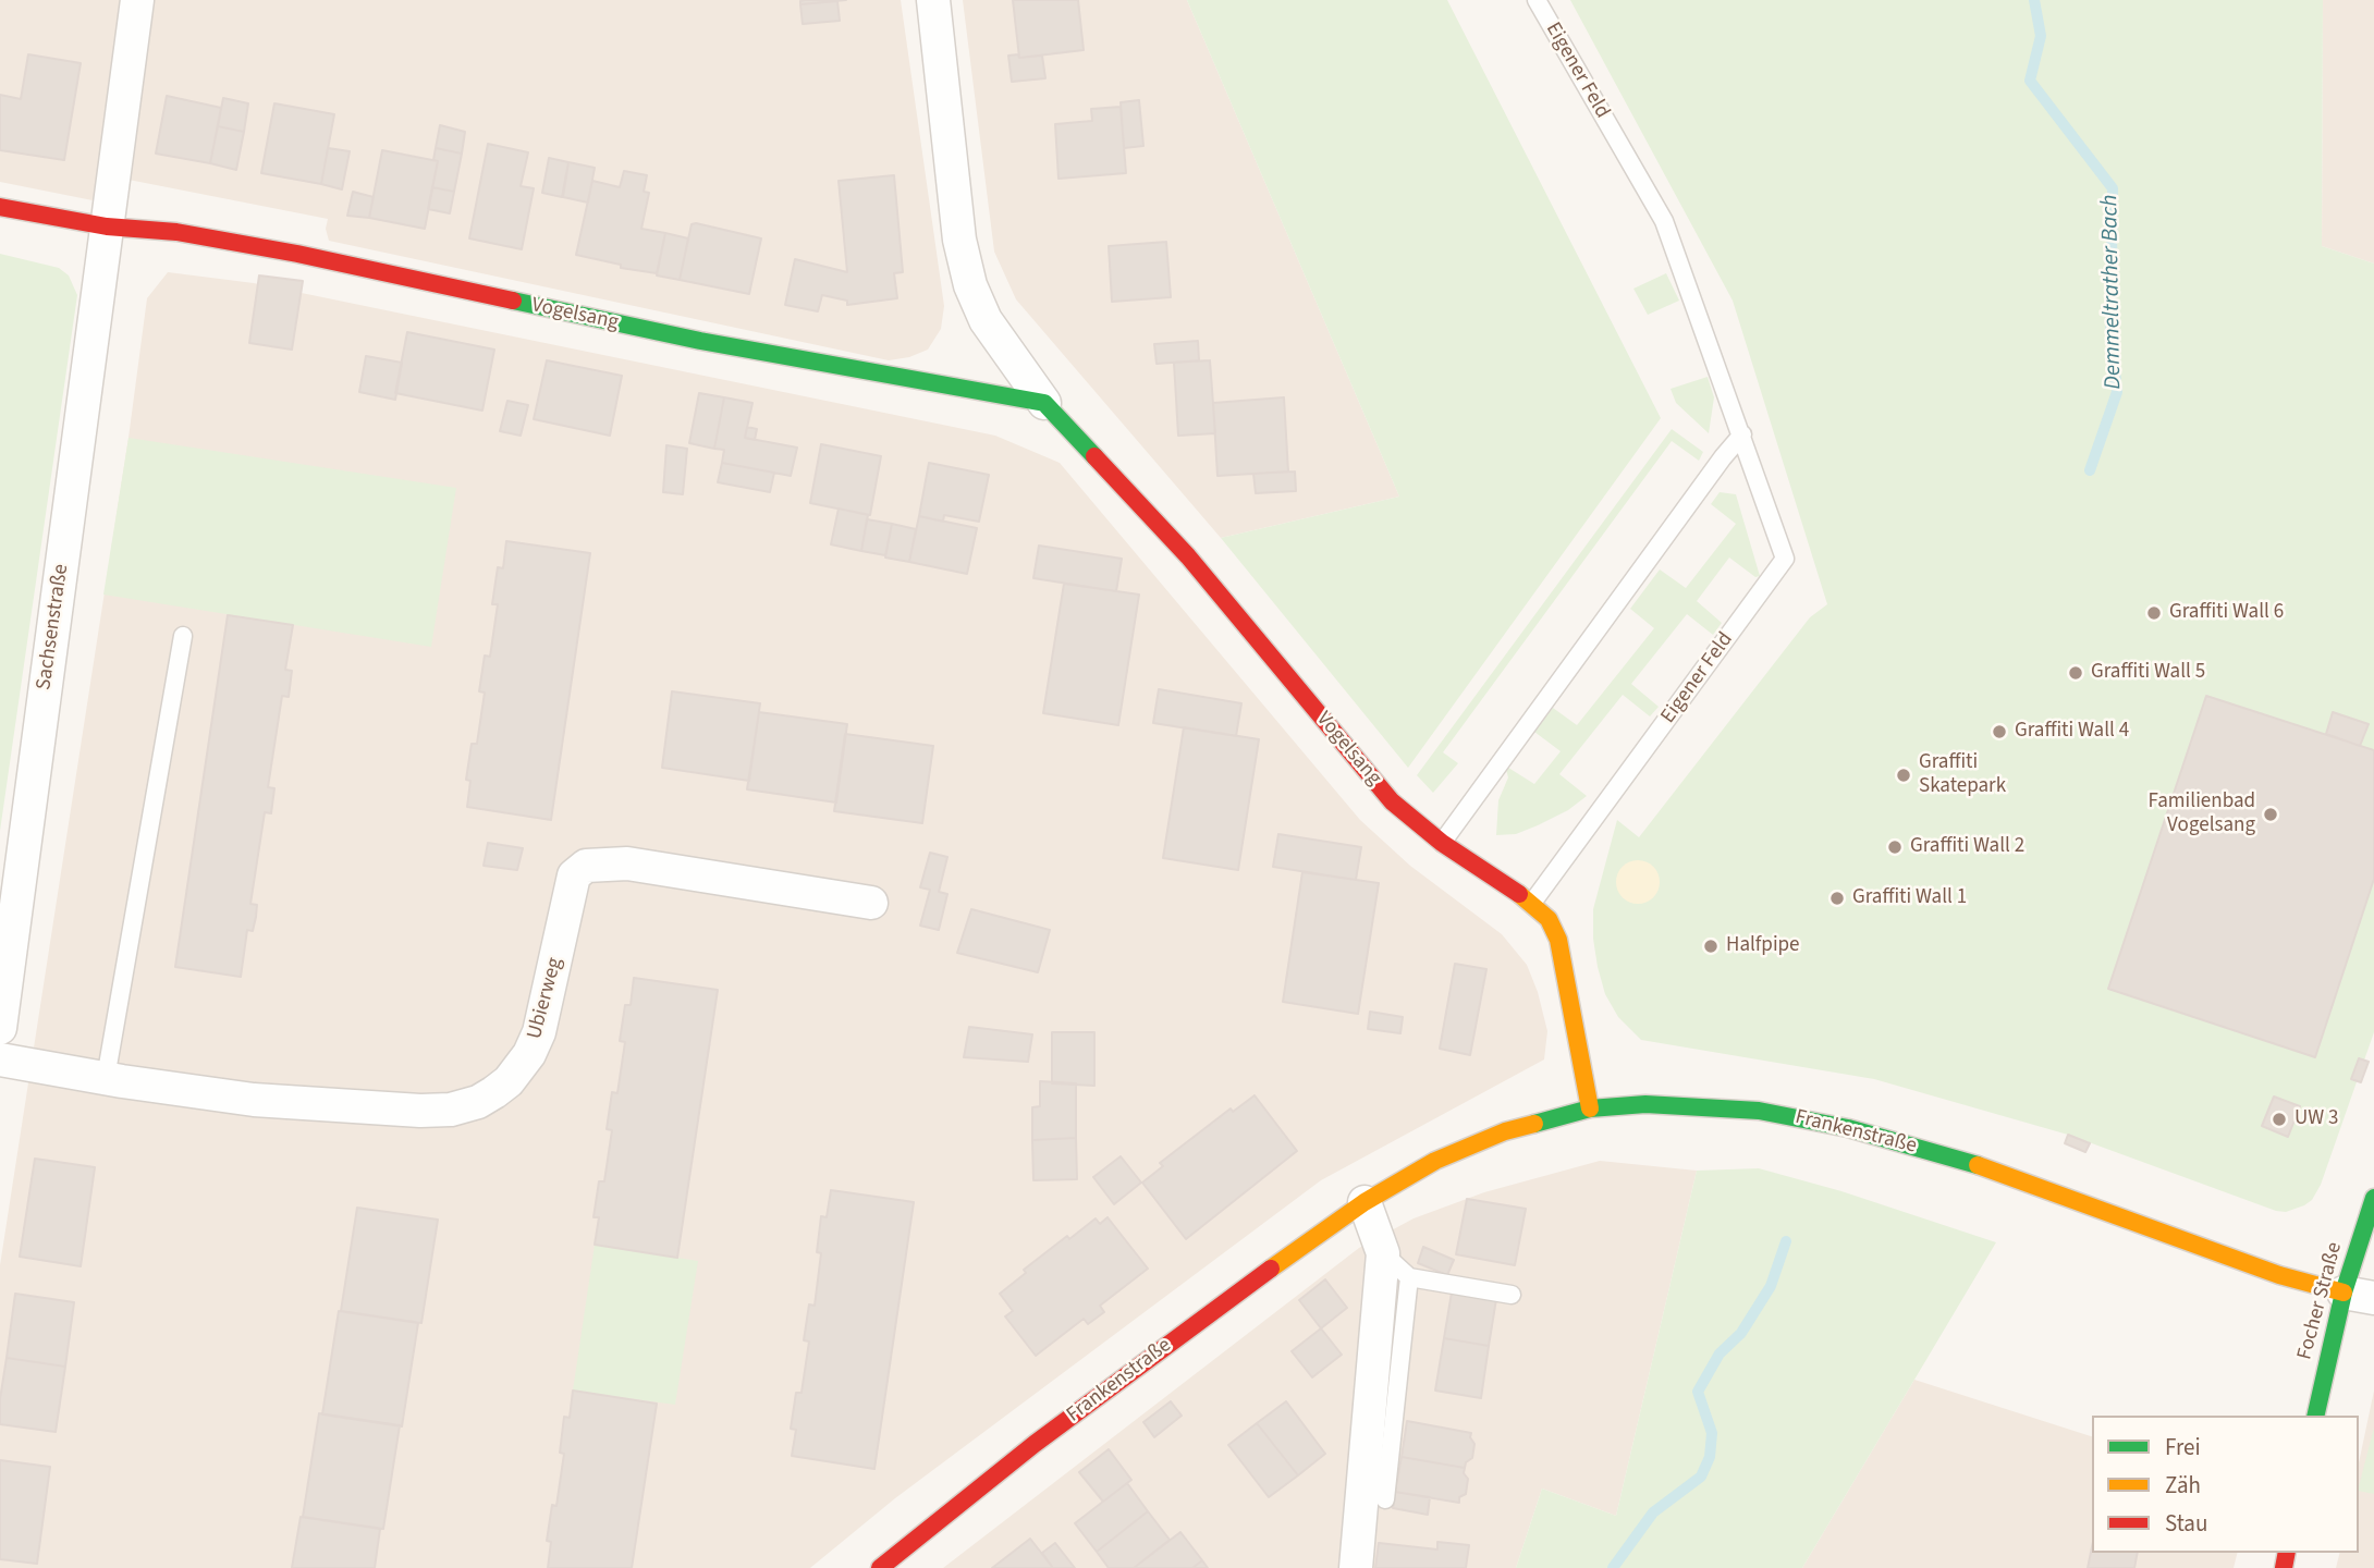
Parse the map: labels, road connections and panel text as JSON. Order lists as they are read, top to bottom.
{
  "streets": {
    "street": [
      "Vogelsang",
      "Sachsenstraße",
      "Ubierweg",
      "Frankenstraße",
      "Focher Straße"
    ],
    "lane": ["Eigener Feld"]
  },
  "crossings": [
    ["Eigener Feld", "Vogelsang"],
    ["Vogelsang", "Sachsenstraße"],
    ["Vogelsang", "Frankenstraße"],
    ["Frankenstraße", "Focher Straße"]
  ],
  "water": ["Demmeltrather Bach"],
  "places": [
    "Graffiti Wall 6",
    "Graffiti Wall 5",
    "Graffiti Wall 4",
    "Graffiti Skatepark",
    "Familienbad Vogelsang",
    "Graffiti Wall 2",
    "Graffiti Wall 1",
    "Halfpipe",
    "UW 3"
  ],
  "legend": ["Frei", "Zäh", "Stau"]
}
